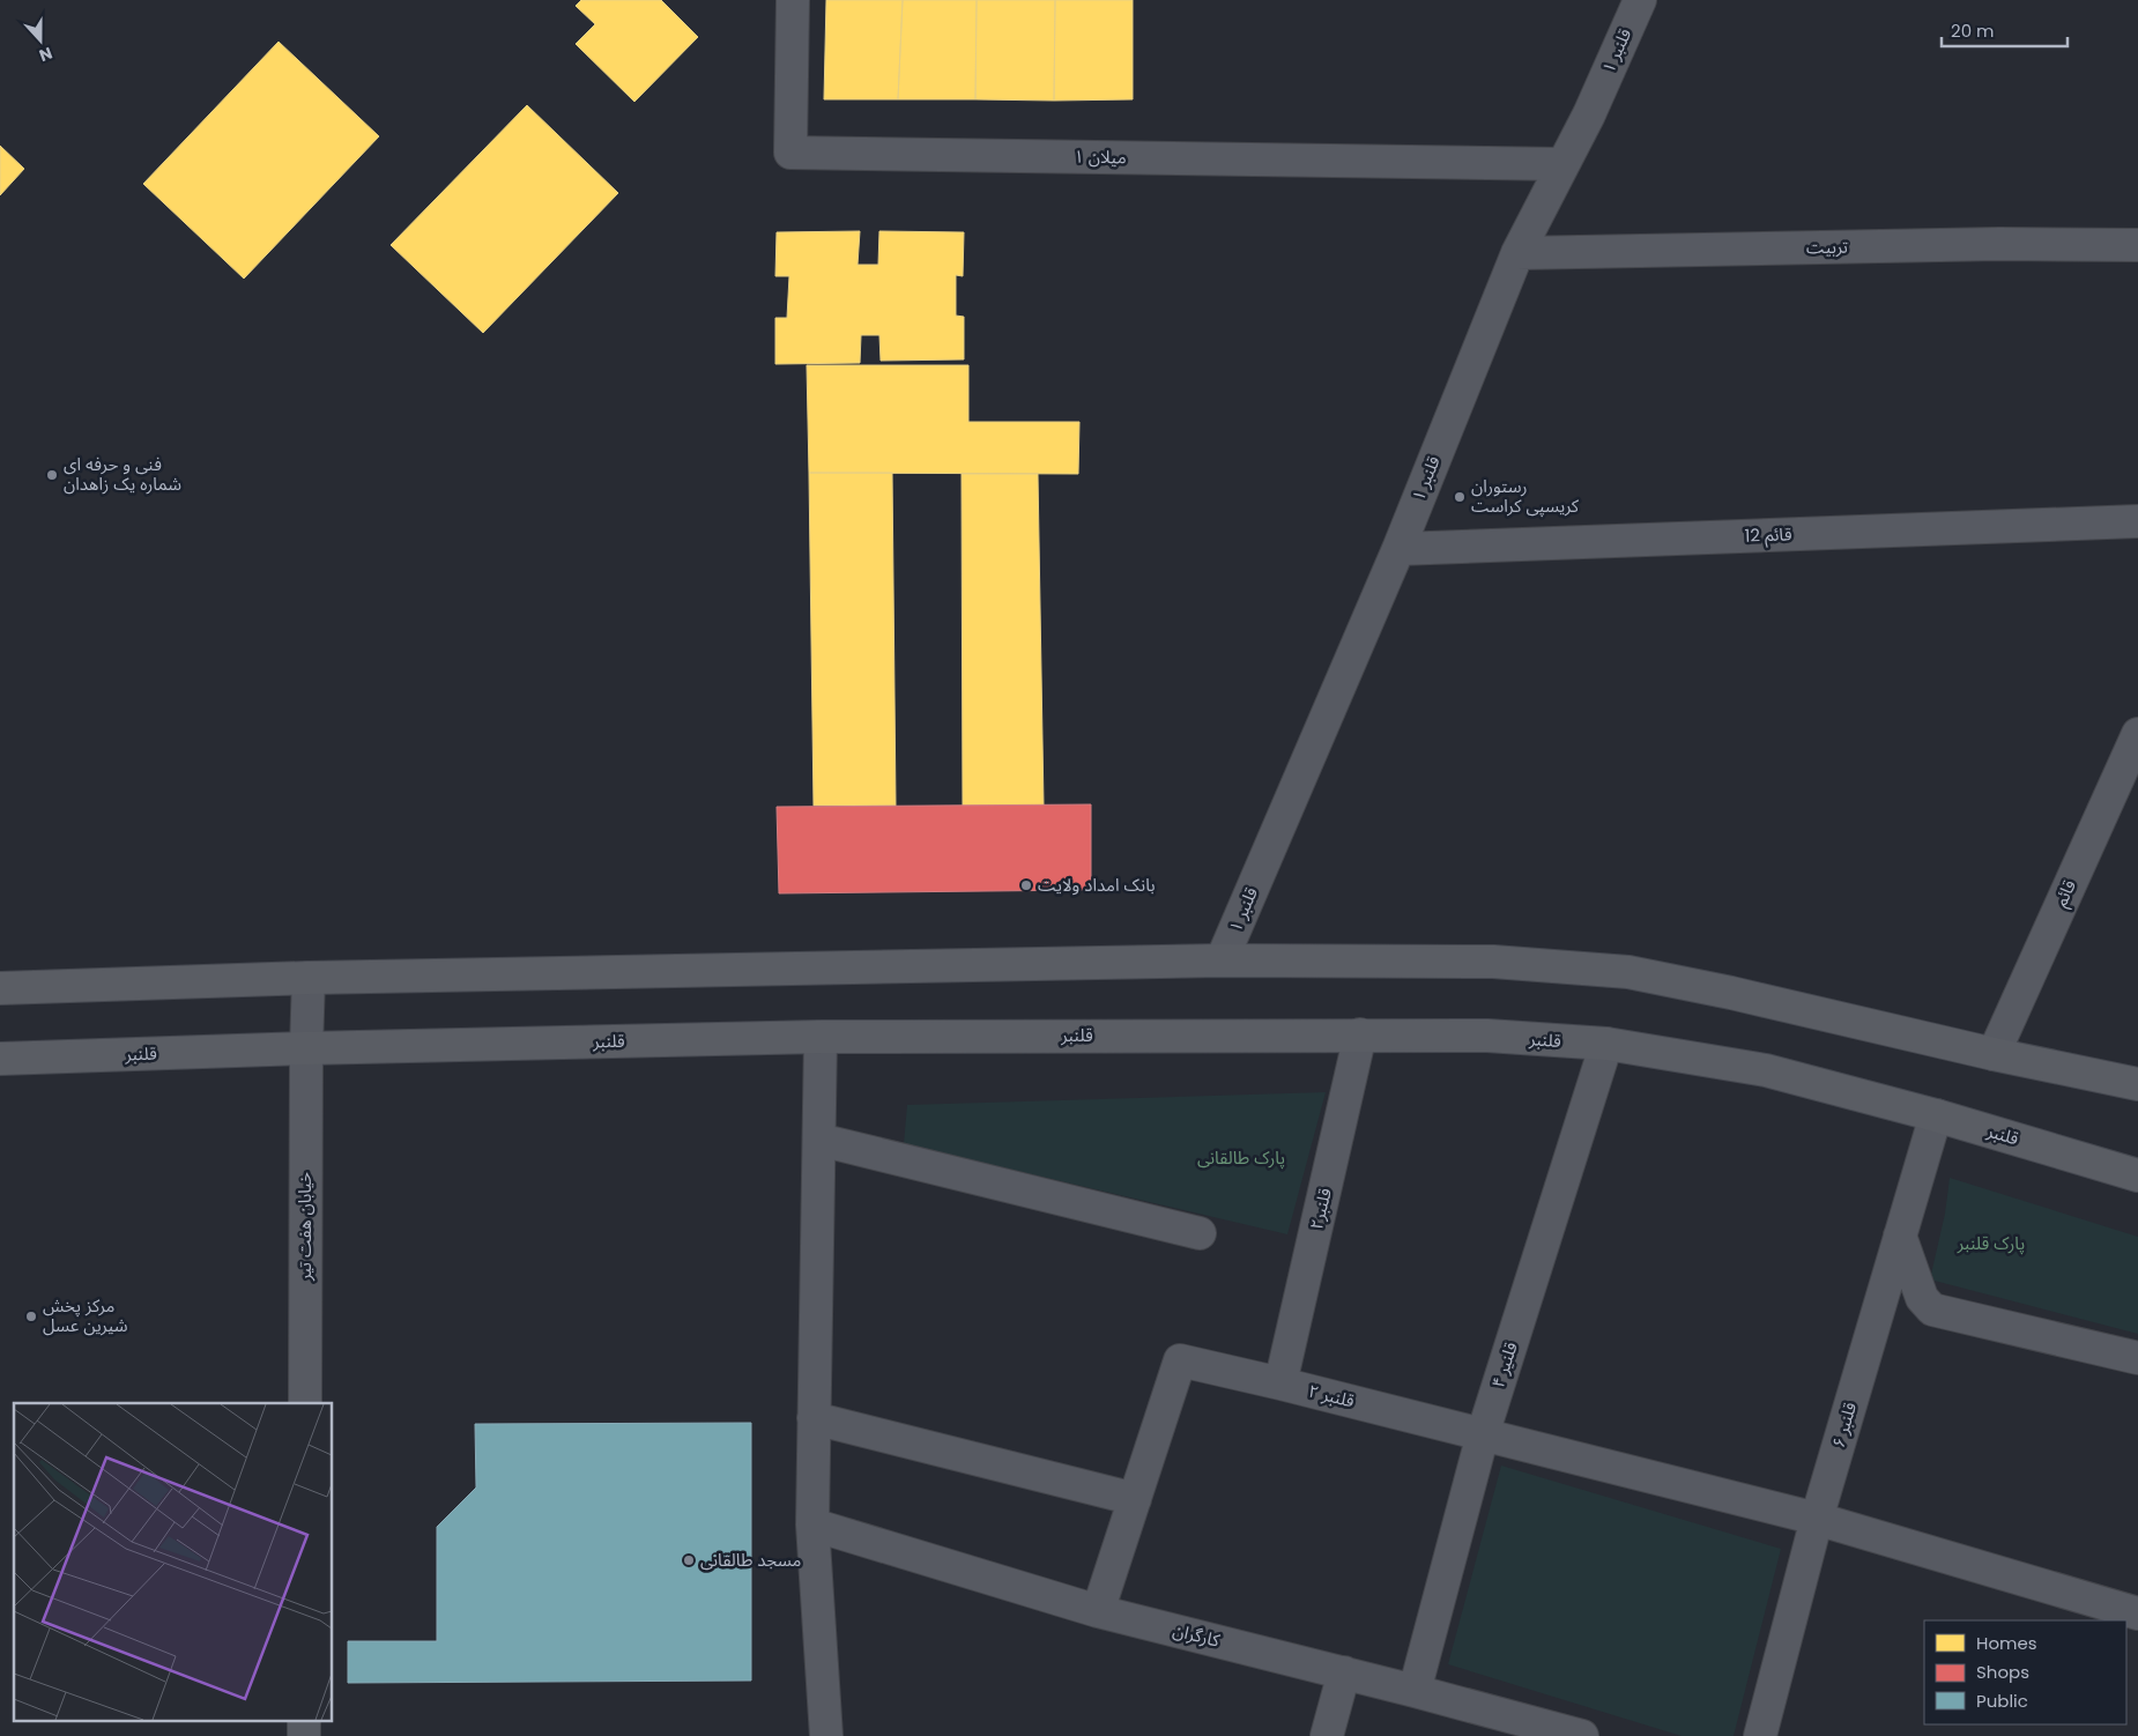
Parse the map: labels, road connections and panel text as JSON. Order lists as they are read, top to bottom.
{
  "streets": {
    "main road": ["قلنبر"],
    "street": [
      "قلنبر ۱",
      "میلان ۱",
      "تربیت",
      "قائم 12",
      "قائم",
      "قلنبر۲",
      "خیابان هفت تیر",
      "قلنیر ۴",
      "قلنبر ۲",
      "قلنبر ۶",
      "کارگران"
    ]
  },
  "crossings": [
    ["قلنبر ۱", "میلان ۱"],
    ["قلنبر ۱", "تربیت"],
    ["قلنبر ۱", "قائم 12"],
    ["قلنبر", "قلنبر۲"],
    ["قلنبر", "خیابان هفت تیر"],
    ["قلنبر", "قلنیر ۴"],
    ["قلنبر", "قلنبر ۶"],
    ["قلنبر۲", "قلنبر ۲"],
    ["قلنیر ۴", "قلنبر ۲"],
    ["قلنیر ۴", "کارگران"],
    ["قلنبر ۲", "قلنبر ۶"]
  ],
  "parks": ["پارک طالقانی", "پارک قلنبر"],
  "places": [
    "فنی و حرفه ای شماره یک زاهدان",
    "رستوران کریسپی کراست",
    "بانک امداد ولایت",
    "مرکز پخش شیرین عسل",
    "مسجد طالقانی"
  ],
  "legend": ["Homes", "Shops", "Public"],
  "scale_bar": "20 m",
  "north": "bottom"
}
